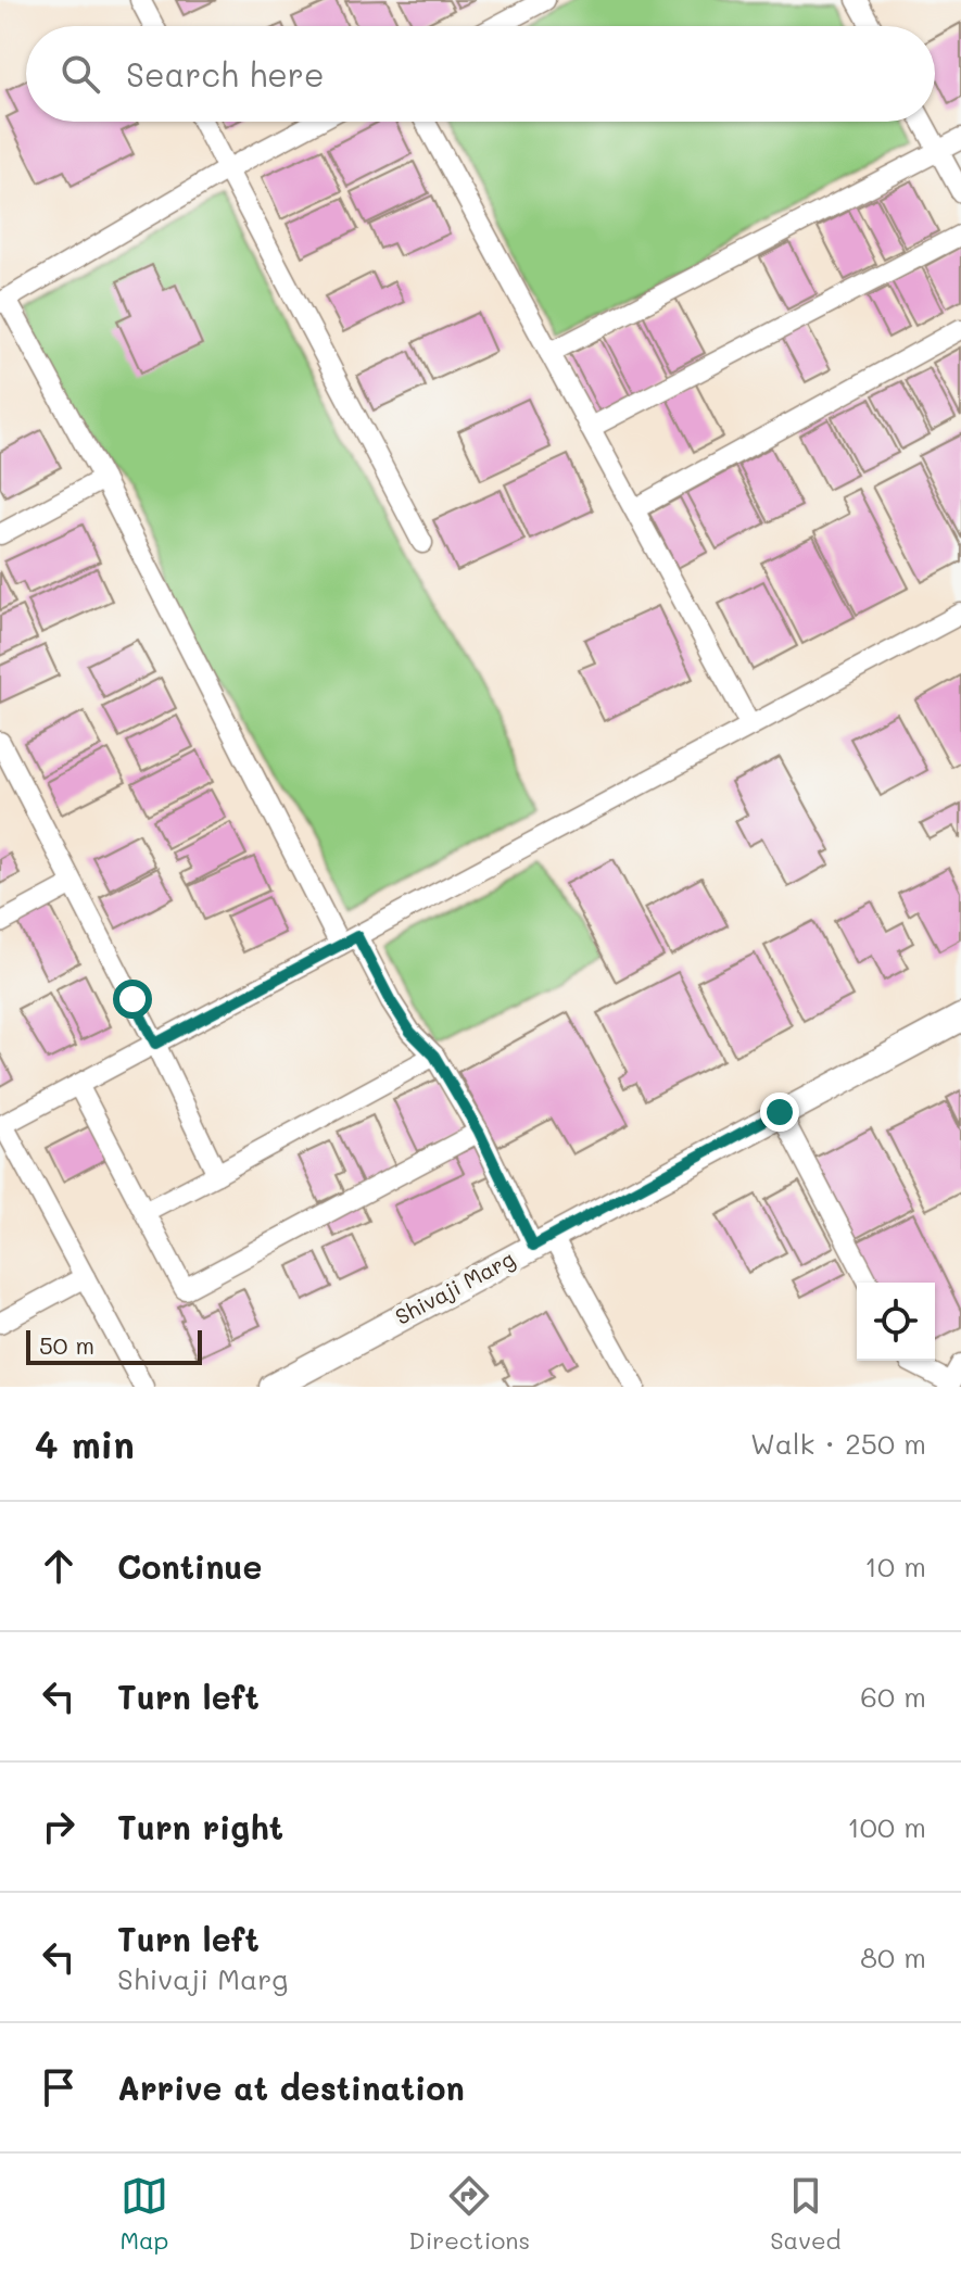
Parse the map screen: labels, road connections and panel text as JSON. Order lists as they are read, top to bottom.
{
  "streets": {
    "street": ["Shivaji Marg"]
  },
  "scale_bar": "50 m",
  "page": {
    "search": "Search here",
    "scale": "50 m",
    "heading": ["4 min", "Walk · 250 m"],
    "list": [
      ["Continue", "10 m"],
      ["Turn left", "60 m"],
      ["Turn right", "100 m"],
      ["Turn left", "Shivaji Marg", "80 m"],
      "Arrive at destination"
    ],
    "nav": ["Map", "Directions", "Saved"]
  }
}
